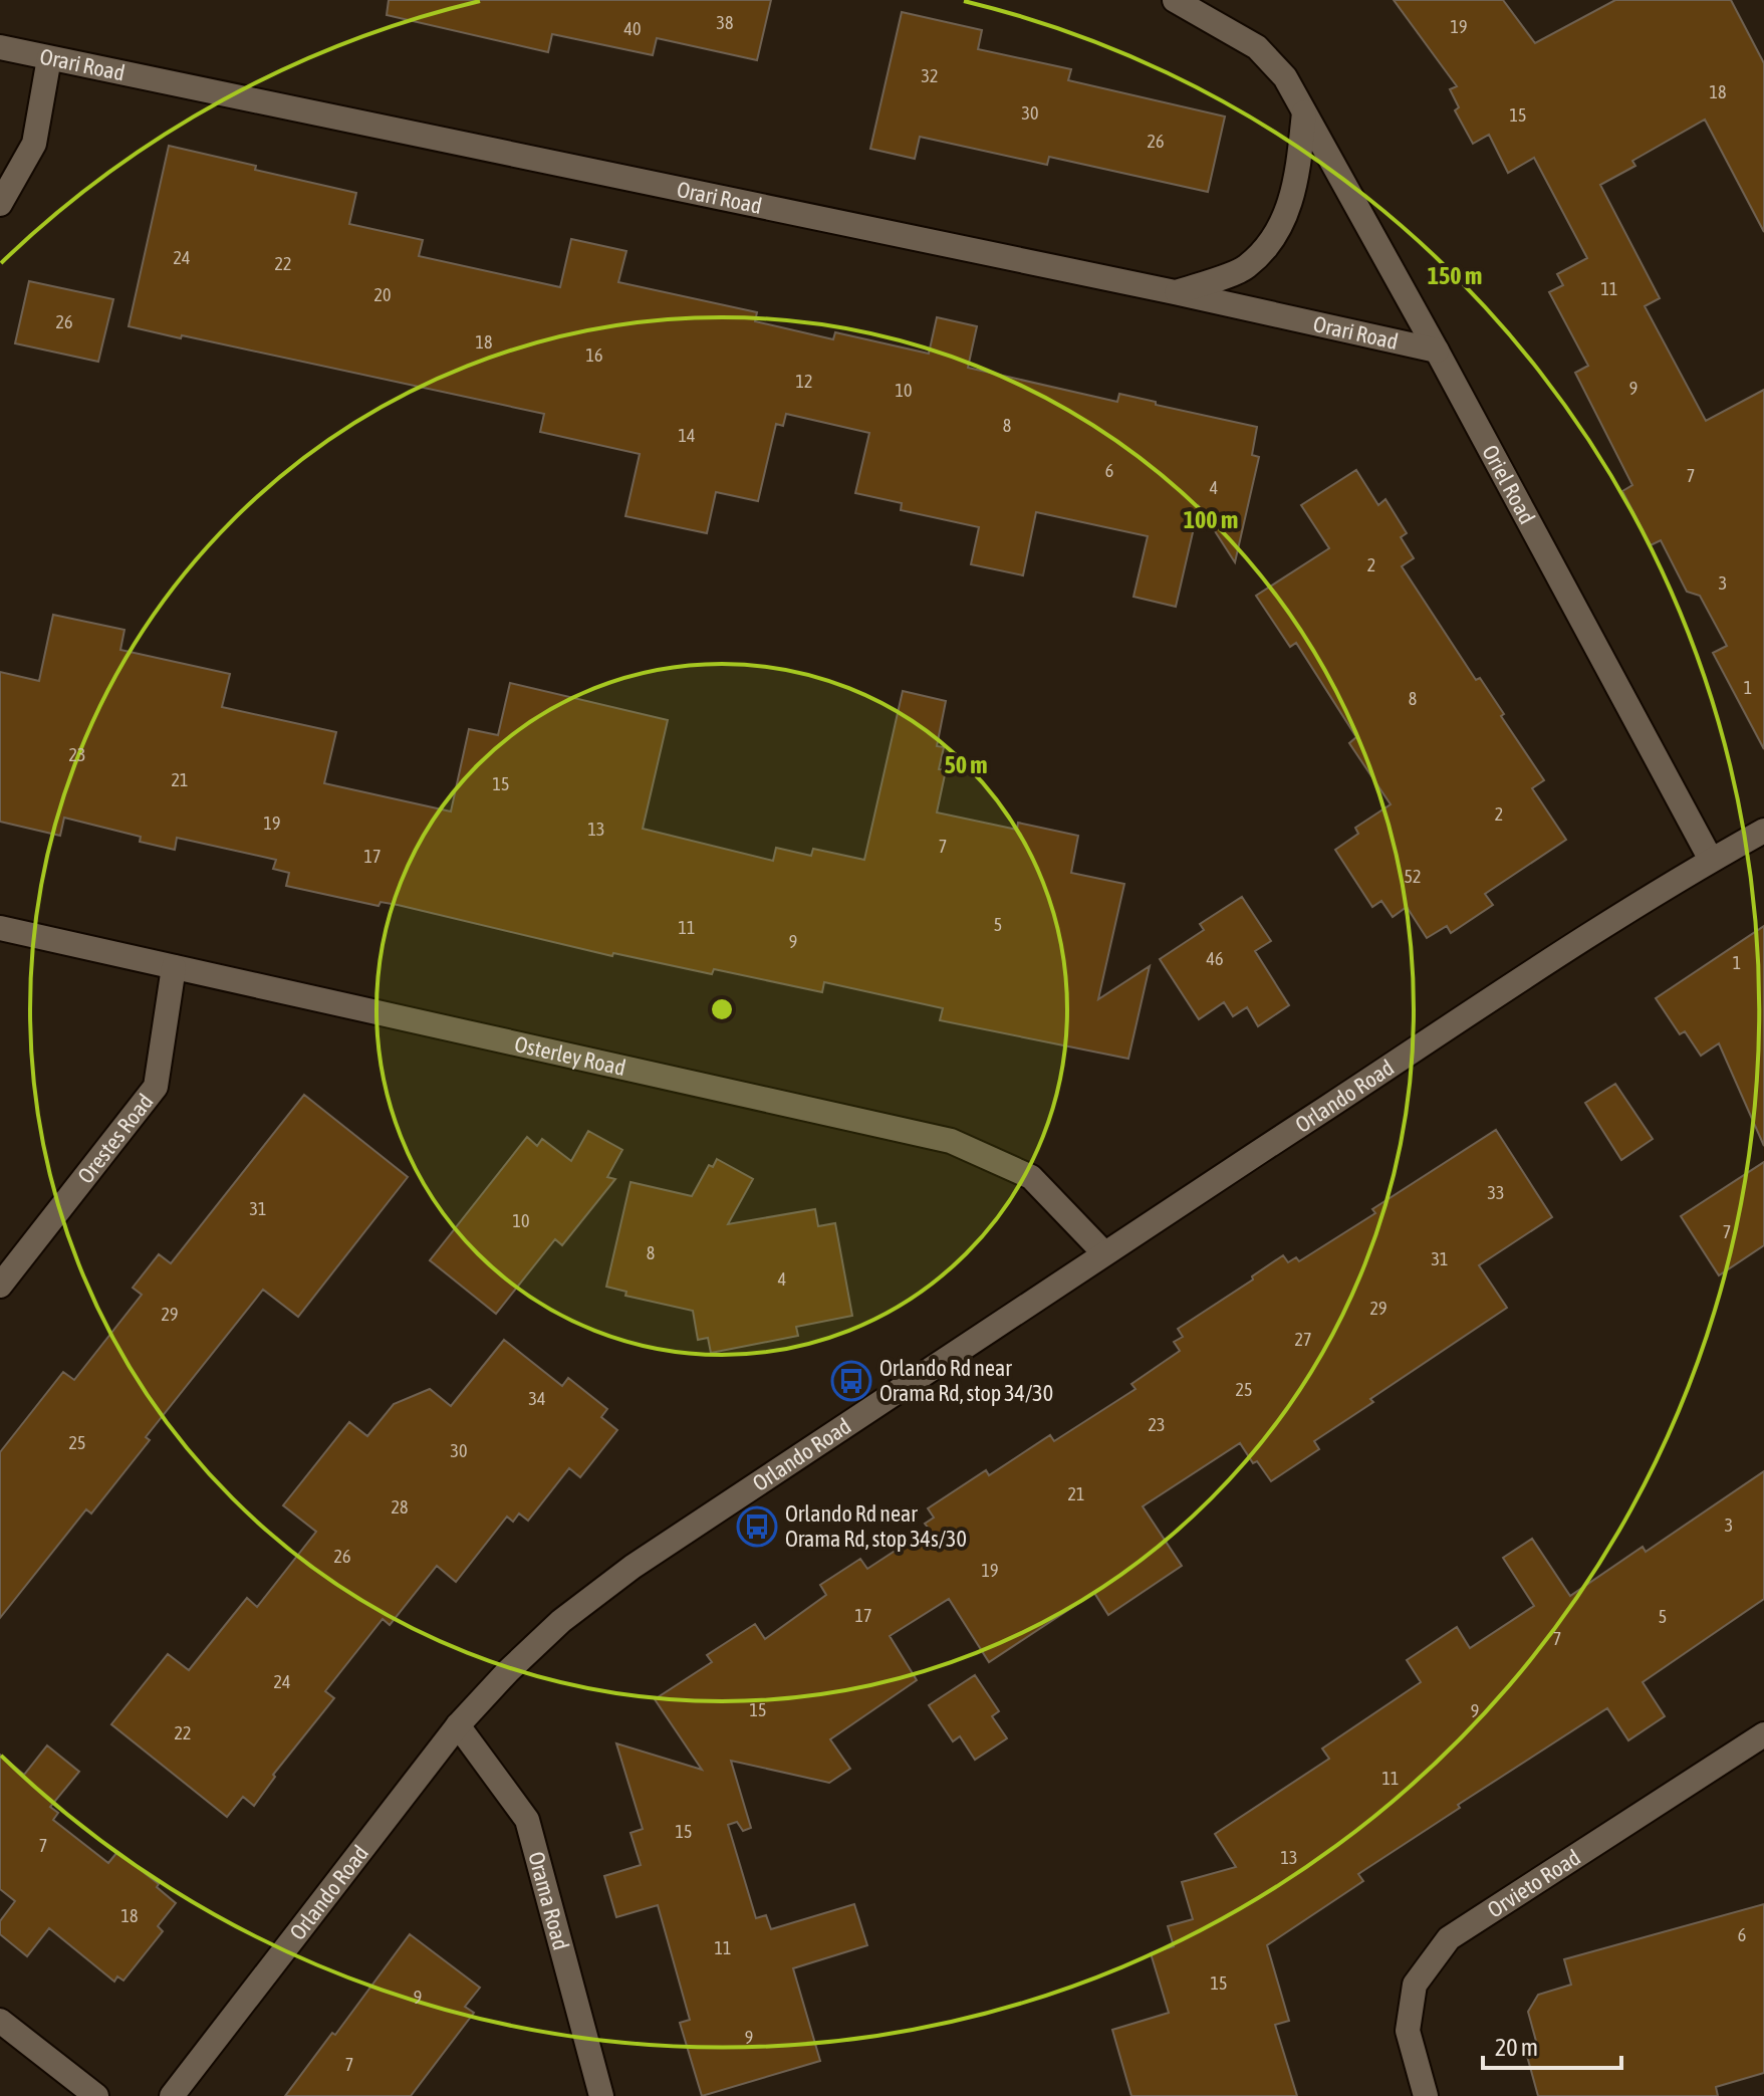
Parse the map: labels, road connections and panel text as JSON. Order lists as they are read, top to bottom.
{
  "streets": {
    "street": [
      "Orari Road",
      "Oriel Road",
      "Osterley Road",
      "Orlando Road",
      "Orestes Road",
      "Orvieto Road",
      "Orama Road"
    ]
  },
  "crossings": [
    ["Orari Road", "Oriel Road"],
    ["Oriel Road", "Orlando Road"],
    ["Osterley Road", "Orlando Road"],
    ["Osterley Road", "Orestes Road"],
    ["Orlando Road", "Orama Road"]
  ],
  "places": {
    "bus stop": ["Orlando Rd near Orama Rd, stop 34/30", "Orlando Rd near Orama Rd, stop 34s/30"]
  },
  "house_numbers": [
    "38",
    "19",
    "40",
    "32",
    "18",
    "30",
    "15",
    "26",
    "24",
    "22",
    "11",
    "20",
    "26",
    "18",
    "16",
    "12",
    "9",
    "10",
    "8",
    "14",
    "6",
    "7",
    "4",
    "2",
    "3",
    "1",
    "8",
    "23",
    "21",
    "15",
    "2",
    "19",
    "13",
    "7",
    "17",
    "52",
    "5",
    "11",
    "9",
    "46",
    "1",
    "33",
    "31",
    "10",
    "7",
    "8",
    "31",
    "4",
    "29",
    "29",
    "27",
    "25",
    "34",
    "23",
    "25",
    "30",
    "21",
    "28",
    "3",
    "26",
    "19",
    "17",
    "5",
    "7",
    "24",
    "15",
    "9",
    "22",
    "11",
    "15",
    "7",
    "13",
    "18",
    "6",
    "11",
    "15",
    "9",
    "9",
    "7"
  ],
  "scale_bar": "20 m",
  "rings": ["150 m", "100 m", "50 m"]
}
